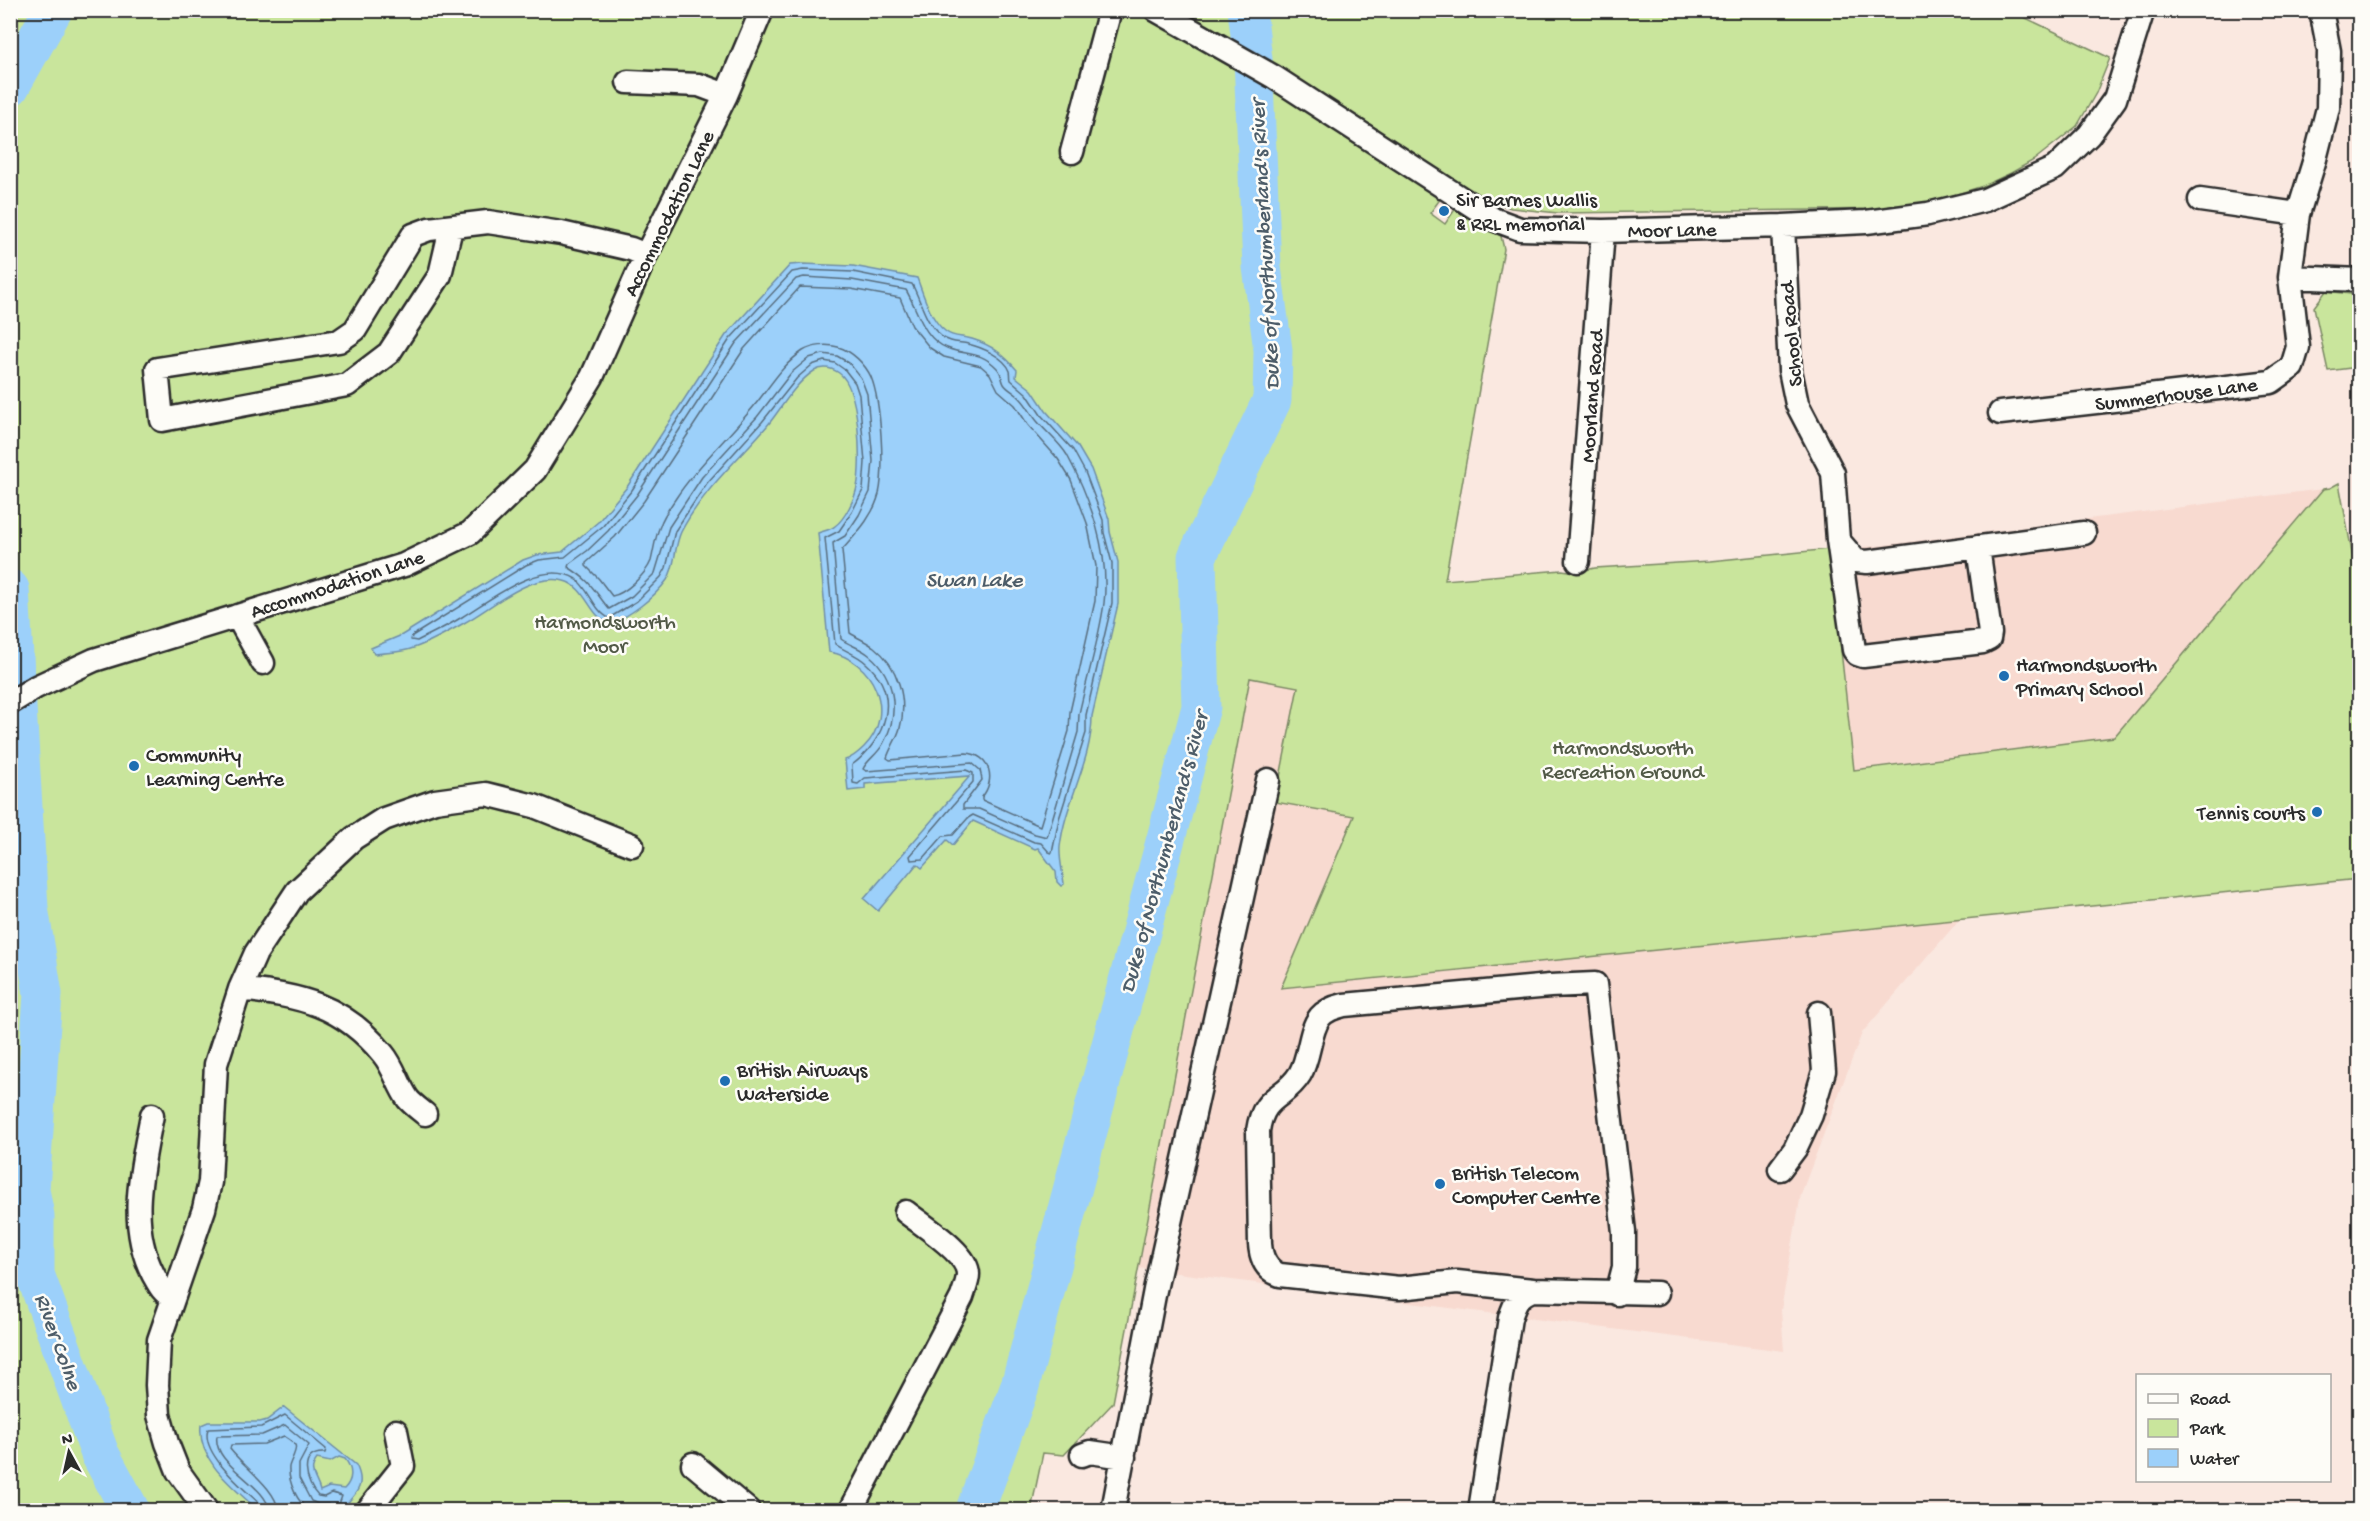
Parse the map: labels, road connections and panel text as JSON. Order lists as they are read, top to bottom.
{
  "streets": {
    "street": [
      "Accommodation Lane",
      "Moor Lane",
      "School Road",
      "Summerhouse Lane",
      "Moorland Road"
    ]
  },
  "crossings": [
    ["Moor Lane", "School Road"],
    ["Moor Lane", "Moorland Road"]
  ],
  "water": ["Duke of Northumberland's River", "Swan Lake", "River Colne"],
  "parks": ["Harmondsworth Moor", "Harmondsworth Recreation Ground"],
  "places": [
    "Sir Barnes Wallis & RRL memorial",
    "Harmondsworth Primary School",
    "Community Learning Centre",
    "Tennis courts",
    "British Airways Waterside",
    "British Telecom Computer Centre"
  ],
  "legend": ["Road", "Park", "Water"],
  "north": "top"
}
